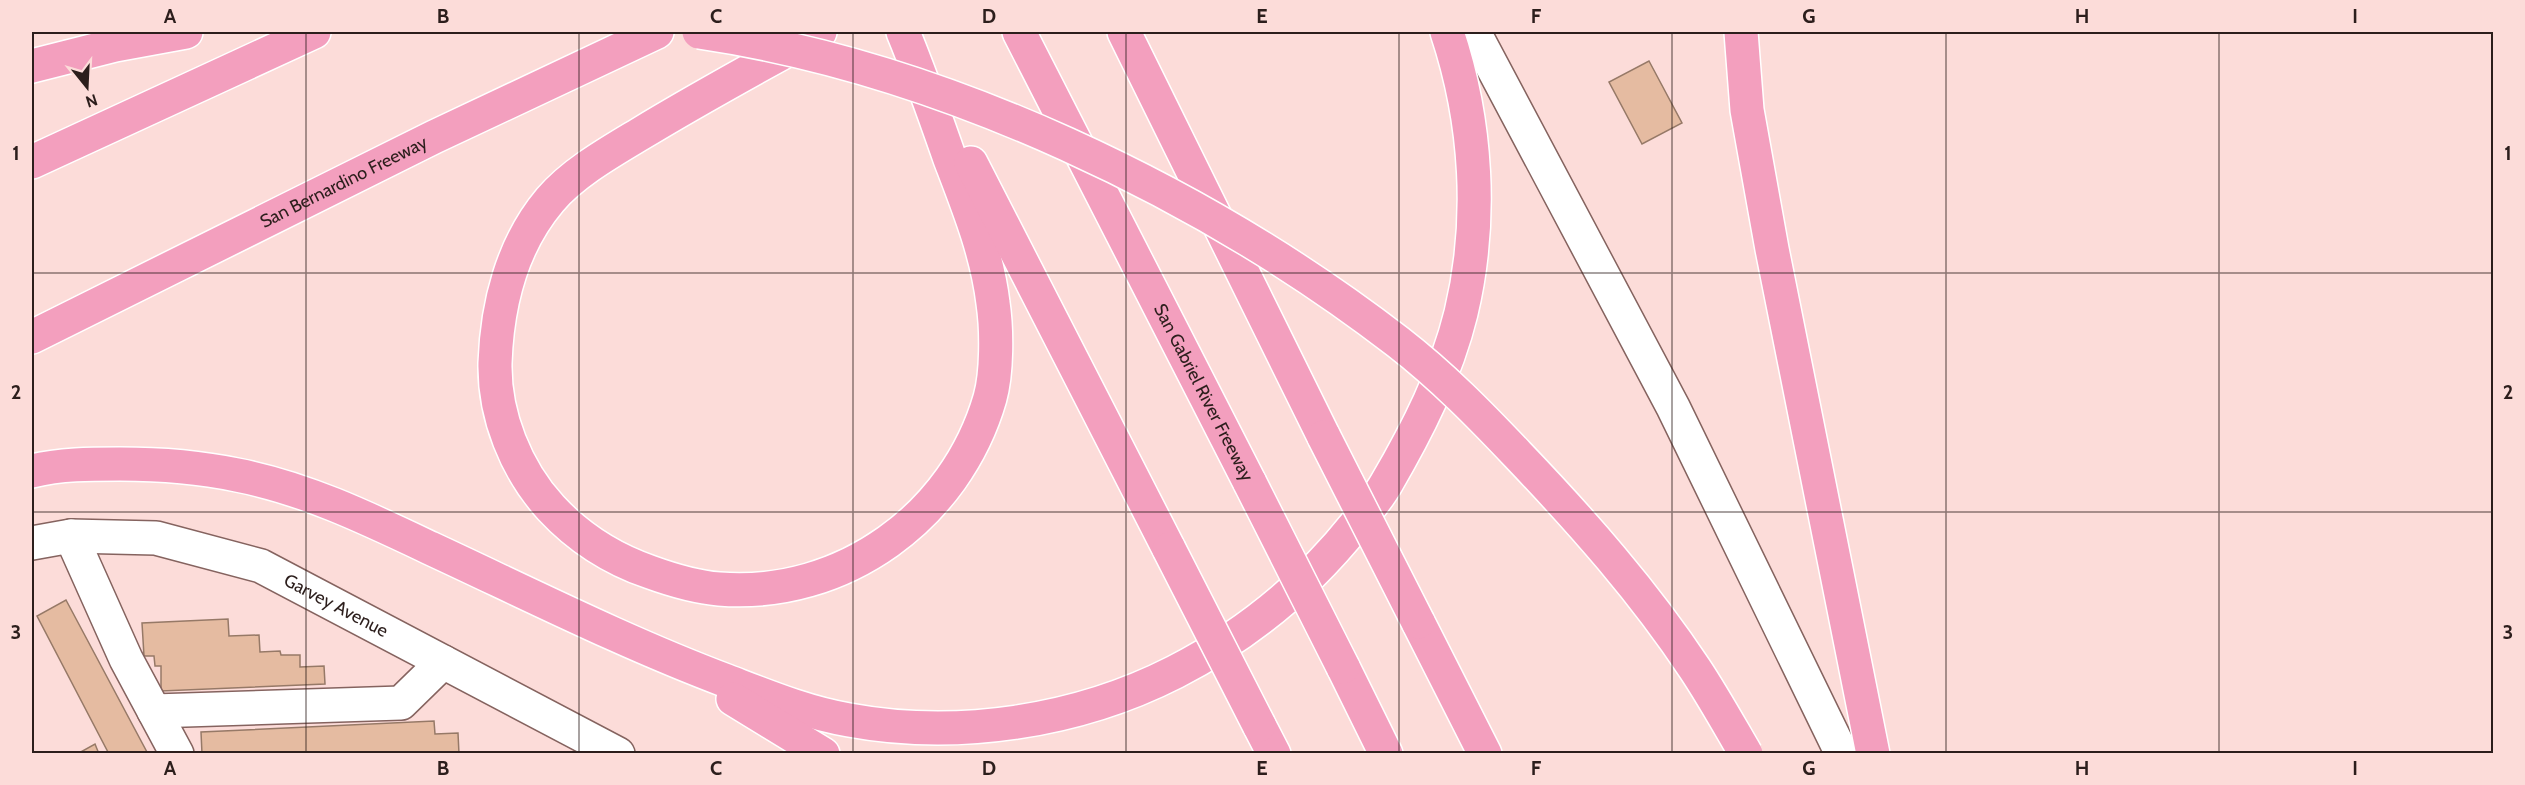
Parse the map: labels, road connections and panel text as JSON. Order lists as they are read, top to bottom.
{
  "streets": {
    "highway": ["San Bernardino Freeway", "San Gabriel River Freeway"],
    "street": ["Garvey Avenue"]
  },
  "north": "bottom",
  "grid": {
    "columns": [
      "A",
      "B",
      "C",
      "D",
      "E",
      "F",
      "G",
      "H",
      "I"
    ],
    "rows": ["1", "2", "3"]
  }
}
